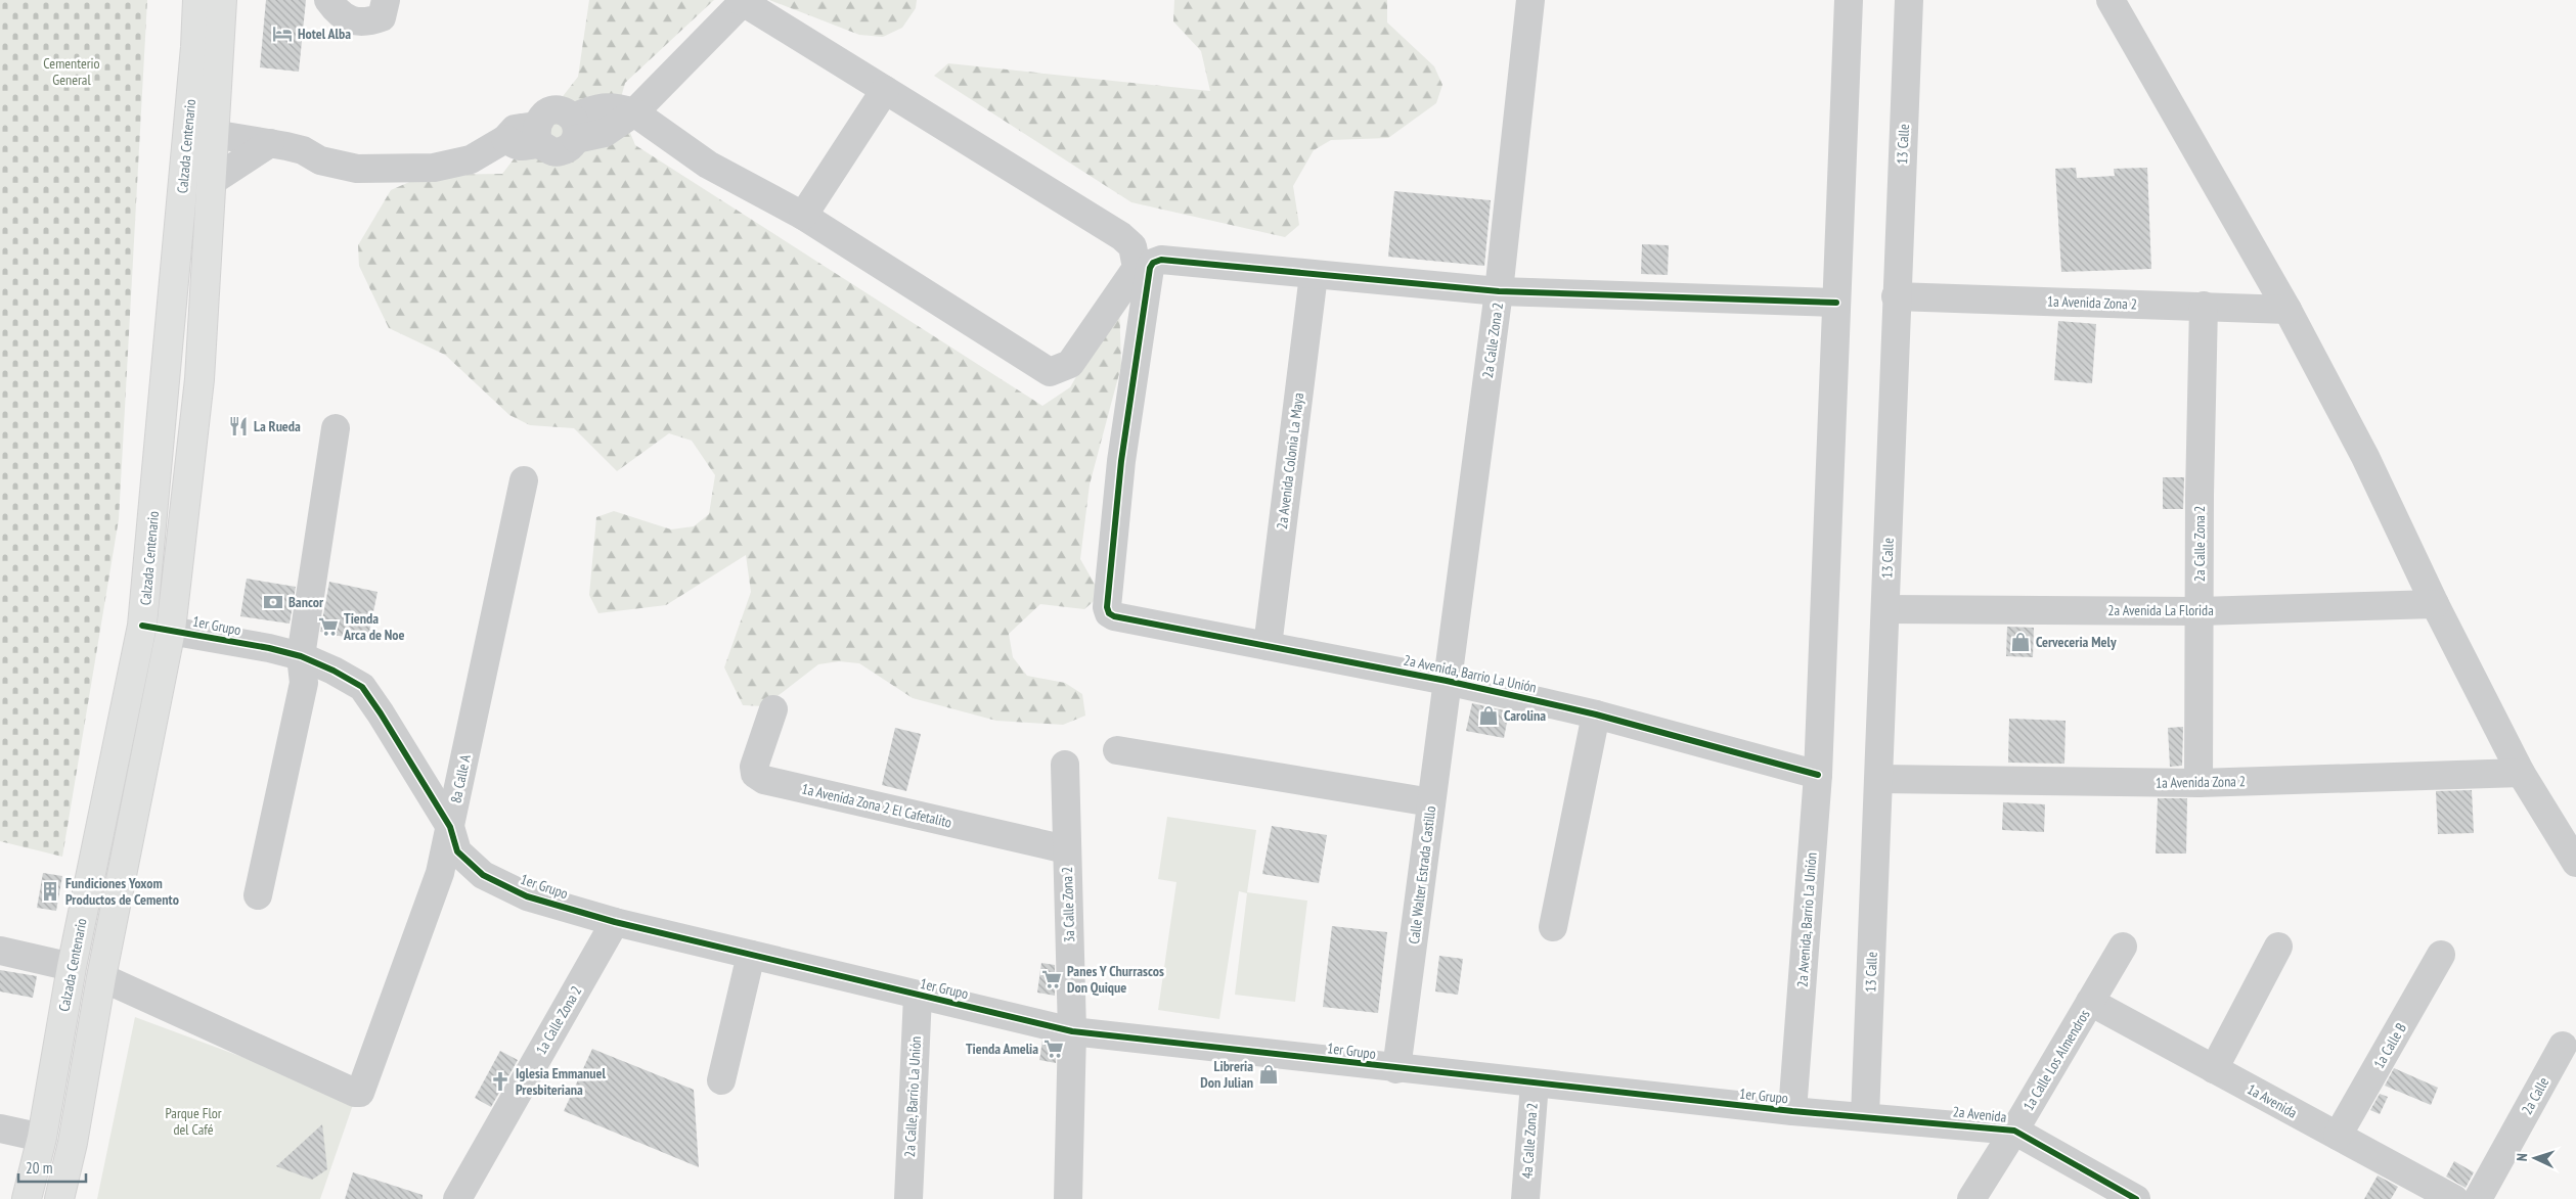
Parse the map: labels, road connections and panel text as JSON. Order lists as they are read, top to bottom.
{
  "streets": {
    "main road": ["Calzada Centenario"],
    "street": [
      "13 Calle",
      "1a Avenida Zona 2",
      "2a Calle Zona 2",
      "2a Avenida Colonia La Maya",
      "2a Avenida La Florida",
      "1er Grupo",
      "2a Avenida, Barrio La Unión",
      "8a Calle A",
      "1a Avenida Zona 2 El Cafetalito",
      "Calle Walter Estrada Castillo",
      "3a Calle Zona 2",
      "1a Calle Zona 2",
      "1a Calle B",
      "1a Calle Los Almendros",
      "2a Calle",
      "2a Calle, Barrio La Unión",
      "1a Avenida",
      "2a Avenida",
      "4a Calle Zona 2"
    ]
  },
  "crossings": [
    ["13 Calle", "1a Avenida Zona 2"],
    ["13 Calle", "2a Avenida La Florida"],
    ["13 Calle", "1er Grupo"],
    ["13 Calle", "2a Avenida"],
    ["Calzada Centenario", "1er Grupo"],
    ["Calzada Centenario", "8a Calle A"],
    ["1a Avenida Zona 2", "2a Calle Zona 2"],
    ["2a Calle Zona 2", "2a Avenida La Florida"],
    ["2a Calle Zona 2", "2a Avenida, Barrio La Unión"],
    ["2a Calle Zona 2", "Calle Walter Estrada Castillo"],
    ["2a Avenida Colonia La Maya", "2a Avenida, Barrio La Unión"],
    ["1er Grupo", "2a Avenida, Barrio La Unión"],
    ["1er Grupo", "8a Calle A"],
    ["1er Grupo", "Calle Walter Estrada Castillo"],
    ["1er Grupo", "3a Calle Zona 2"],
    ["1er Grupo", "1a Calle Zona 2"],
    ["1er Grupo", "2a Calle, Barrio La Unión"],
    ["1er Grupo", "2a Avenida"],
    ["1er Grupo", "4a Calle Zona 2"],
    ["2a Avenida, Barrio La Unión", "Calle Walter Estrada Castillo"],
    ["1a Avenida Zona 2 El Cafetalito", "3a Calle Zona 2"],
    ["1a Calle B", "1a Avenida"],
    ["1a Calle Los Almendros", "1a Avenida"],
    ["1a Calle Los Almendros", "2a Avenida"]
  ],
  "parks": ["Cementerio General", "Parque Flor del Café"],
  "places": {
    "hotel": ["Hotel Alba"],
    "restaurant": ["La Rueda"],
    "bank": ["Bancor"],
    "supermarket": ["Tienda Arca de Noe", "Panes Y Churrascos Don Quique", "Tienda Amelia"],
    "shop": ["Cerveceria Mely", "Carolina", "Libreria Don Julian"],
    "building": ["Fundiciones Yoxom Productos de Cemento"],
    "church": ["Iglesia Emmanuel Presbiteriana"]
  },
  "scale_bar": "20 m",
  "north": "left"
}
